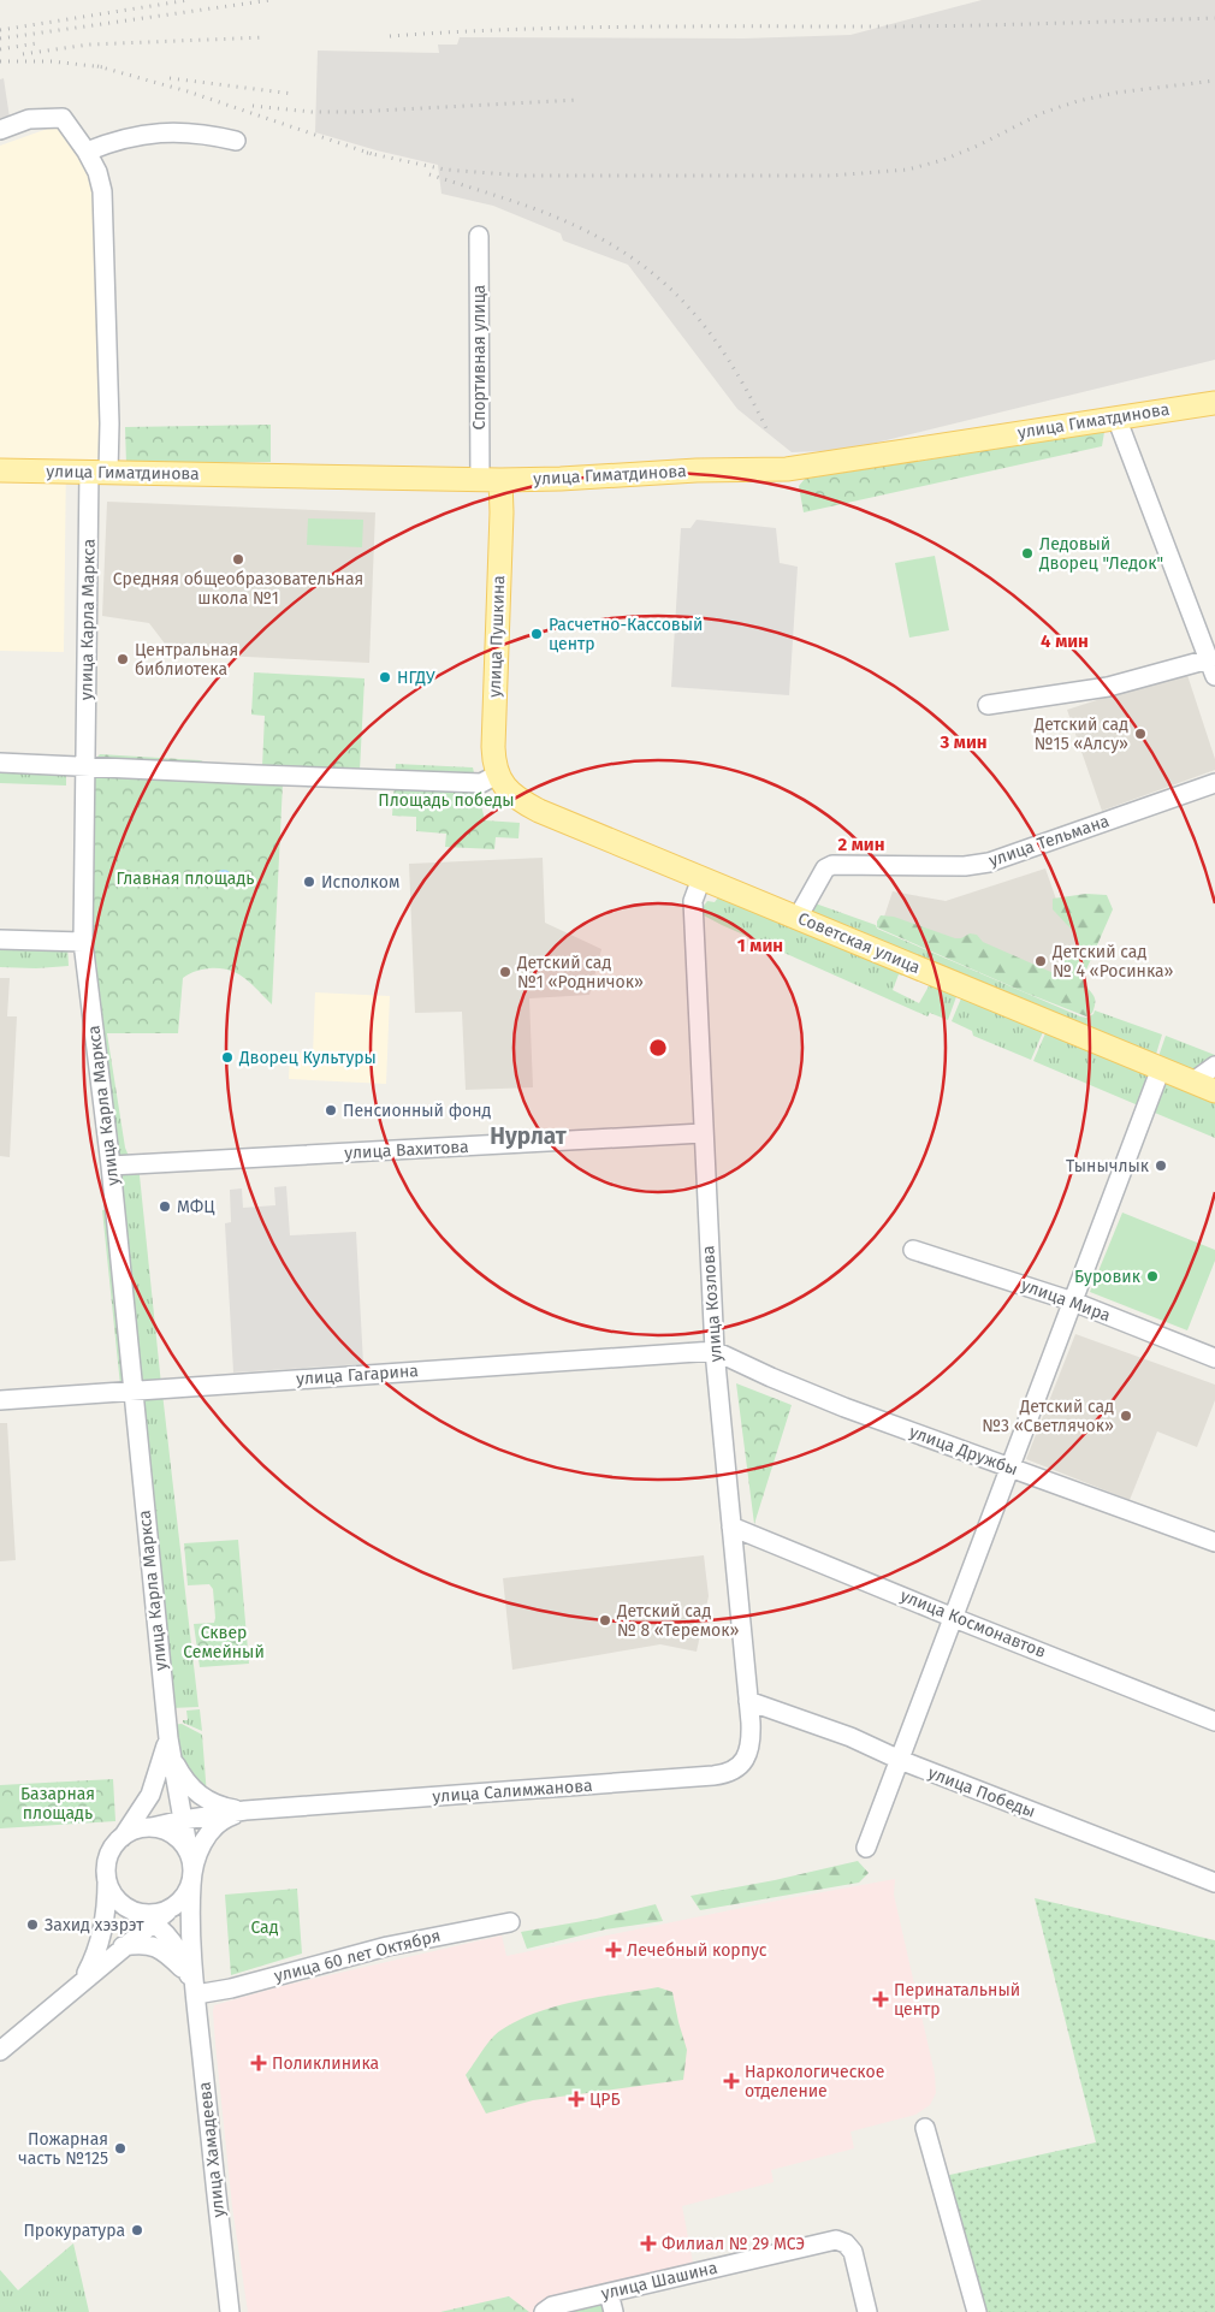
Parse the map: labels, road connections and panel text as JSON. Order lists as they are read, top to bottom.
{
  "streets": {
    "main road": ["улица Гиматдинова", "улица Пушкина", "Советская улица"],
    "street": [
      "Спортивная улица",
      "улица Карла Маркса",
      "улица Тельмана",
      "улица Вахитова",
      "улица Мира",
      "улица Козлова",
      "улица Гагарина",
      "улица Дружбы",
      "улица Космонавтов",
      "улица Салимжанова",
      "улица Победы",
      "улица 60 лет Октября",
      "улица Хамадеева",
      "улица Шашина"
    ]
  },
  "crossings": [
    ["Спортивная улица", "улица Гиматдинова"],
    ["Спортивная улица", "улица Пушкина"],
    ["улица Гиматдинова", "улица Карла Маркса"],
    ["улица Гиматдинова", "улица Пушкина"],
    ["улица Карла Маркса", "улица Вахитова"],
    ["улица Карла Маркса", "улица Гагарина"],
    ["улица Карла Маркса", "улица Хамадеева"],
    ["улица Пушкина", "Советская улица"],
    ["улица Тельмана", "Советская улица"],
    ["Советская улица", "улица Козлова"],
    ["улица Вахитова", "улица Козлова"],
    ["улица Козлова", "улица Гагарина"],
    ["улица Козлова", "улица Дружбы"],
    ["улица Козлова", "улица Космонавтов"],
    ["улица Козлова", "улица Салимжанова"],
    ["улица Козлова", "улица Победы"],
    ["улица Гагарина", "улица Дружбы"],
    ["улица 60 лет Октября", "улица Хамадеева"]
  ],
  "districts": ["Нурлат"],
  "parks": [
    "Площадь победы",
    "Главная площадь",
    "Сквер Семейный",
    "Базарная площадь",
    "Сад"
  ],
  "places": {
    "other": [
      "Ледовый Дворец \"Ледок\"",
      "Средняя общеобразовательная школа №1",
      "Расчетно-Кассовый центр",
      "Центральная библиотека",
      "НГДУ",
      "Детский сад №15 «Алсу»",
      "Исполком",
      "Детский сад № 4 «Росинка»",
      "Детский сад №1 «Родничок»",
      "Дворец Культуры",
      "Пенсионный фонд",
      "Тынычлык",
      "МФЦ",
      "Буровик",
      "Детский сад №3 «Светлячок»",
      "Детский сад № 8 «Теремок»",
      "Захид хэзрэт",
      "Пожарная часть №125",
      "Прокуратура"
    ],
    "health": [
      "Лечебный корпус",
      "Перинатальный центр",
      "Поликлиника",
      "Наркологическое отделение",
      "ЦРБ",
      "Филиал № 29 МСЭ"
    ]
  },
  "rings": [
    "4 мин",
    "3 мин",
    "2 мин",
    "1 мин"
  ]
}
